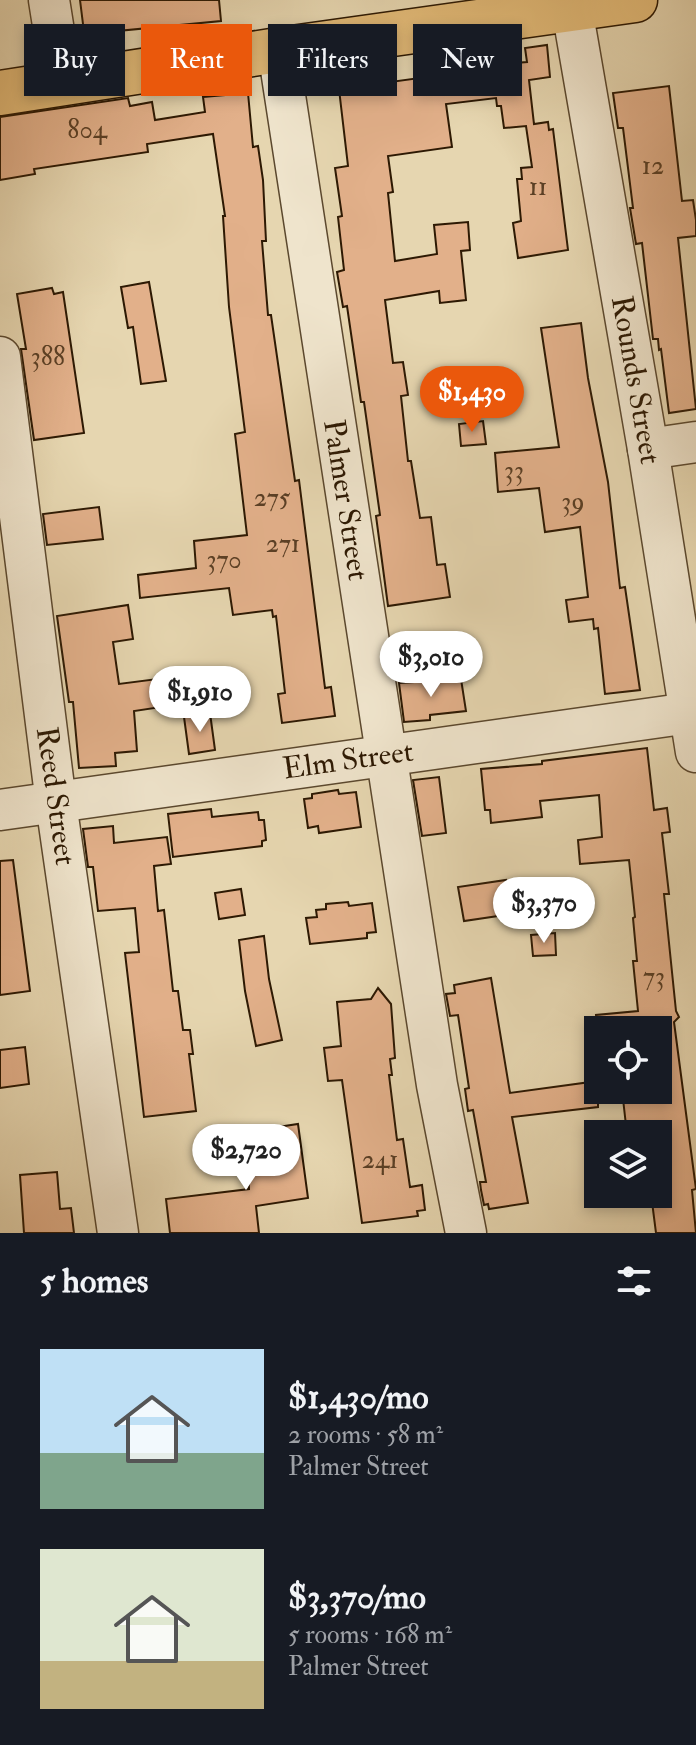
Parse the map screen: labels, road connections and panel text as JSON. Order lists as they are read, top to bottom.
{
  "streets": {
    "street": [
      "Rounds Street",
      "Palmer Street",
      "Elm Street",
      "Reed Street"
    ]
  },
  "crossings": [
    ["Rounds Street", "Elm Street"],
    ["Palmer Street", "Elm Street"],
    ["Elm Street", "Reed Street"]
  ],
  "house_numbers": [
    "804",
    "12",
    "11",
    "388",
    "33",
    "275",
    "39",
    "271",
    "370",
    "73",
    "241"
  ],
  "page": {
    "chip": [
      "Buy",
      "Rent",
      "Filters",
      "New"
    ],
    "price": [
      "$1,430",
      "$3,010",
      "$1,910",
      "$3,370",
      "$2,720"
    ],
    "heading": "5 homes",
    "list": [
      {
        "name": "$1,430/mo",
        "note": "2 rooms · 58 m² · Palmer Street"
      },
      {
        "name": "$3,370/mo",
        "note": "5 rooms · 168 m² · Palmer Street"
      }
    ]
  }
}
